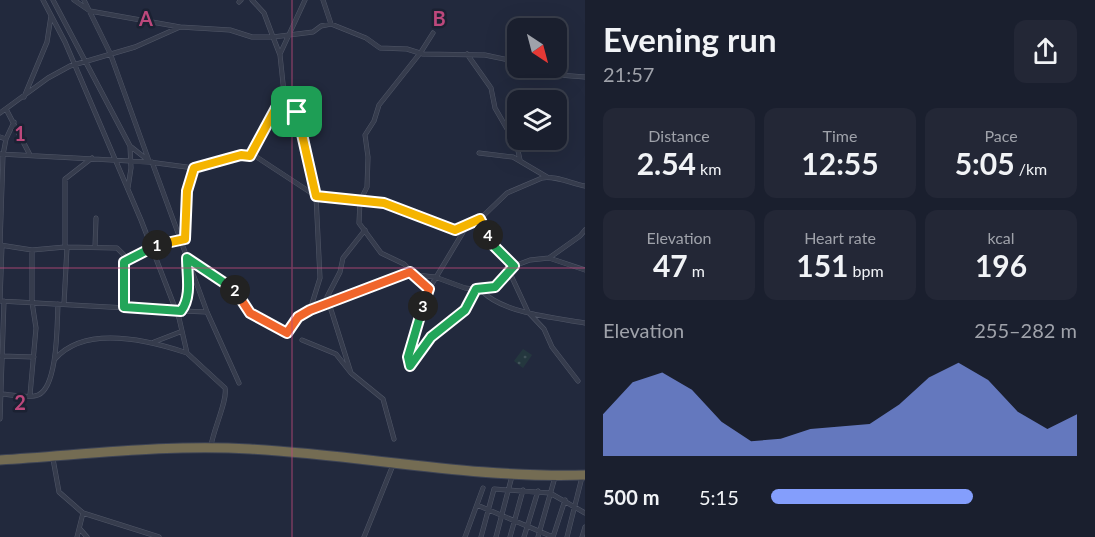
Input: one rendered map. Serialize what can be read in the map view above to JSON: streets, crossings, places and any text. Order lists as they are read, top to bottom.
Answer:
{
  "north": "bottom right",
  "page": {
    "heading": ["Evening run", "21:57"],
    "stats": [
      ["Distance", "2.54 km"],
      ["Time", "12:55"],
      ["Pace", "5:05 /km"],
      ["Elevation", "47 m"],
      ["Heart rate", "151 bpm"],
      ["kcal", "196"]
    ],
    "pins": [
      "4",
      "1",
      "2",
      "3"
    ],
    "chart": ["Elevation", "255–282 m"],
    "list": [
      {
        "name": "500 m",
        "note": "5:15"
      }
    ]
  },
  "grid": {
    "columns": ["A", "B"],
    "rows": ["1", "2"]
  }
}
